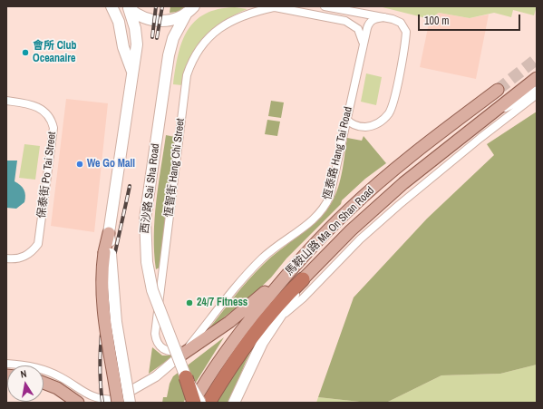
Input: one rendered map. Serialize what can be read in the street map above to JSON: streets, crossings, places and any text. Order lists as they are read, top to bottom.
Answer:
{
  "streets": {
    "highway": ["馬鞍山路 Ma On Shan Road"],
    "main road": ["西沙路 Sai Sha Road"],
    "street": ["恆泰路 Hang Tai Road", "恆智街 Hang Chi Street", "保泰街 Po Tai Street"]
  },
  "crossings": [
    ["恆泰路 Hang Tai Road", "恆智街 Hang Chi Street"]
  ],
  "places": ["會所 Club Oceanaire", "We Go Mall", "24/7 Fitness"],
  "scale_bar": "100 m",
  "north": "top"
}
